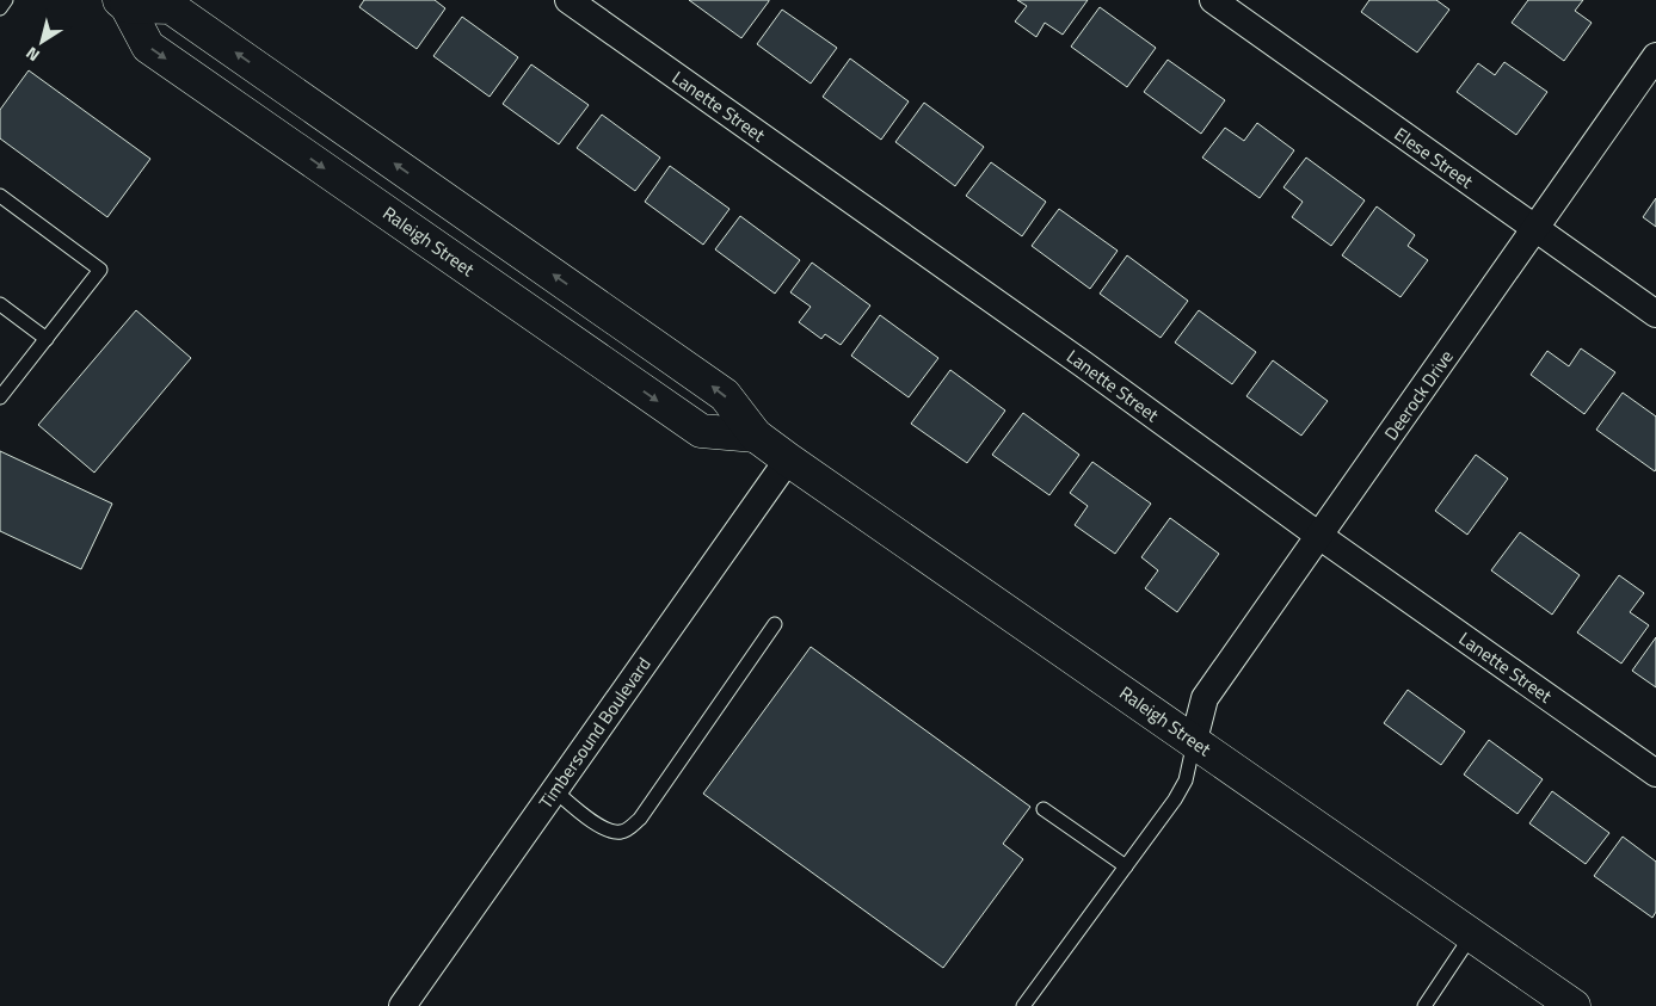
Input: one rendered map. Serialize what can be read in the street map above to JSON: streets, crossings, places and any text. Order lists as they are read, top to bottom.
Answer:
{
  "streets": {
    "street": [
      "Lanette Street",
      "Elese Street",
      "Raleigh Street",
      "Deerock Drive",
      "Timbersound Boulevard"
    ]
  },
  "crossings": [
    ["Lanette Street", "Deerock Drive"],
    ["Elese Street", "Deerock Drive"],
    ["Raleigh Street", "Deerock Drive"],
    ["Raleigh Street", "Timbersound Boulevard"]
  ],
  "north": "bottom left"
}
